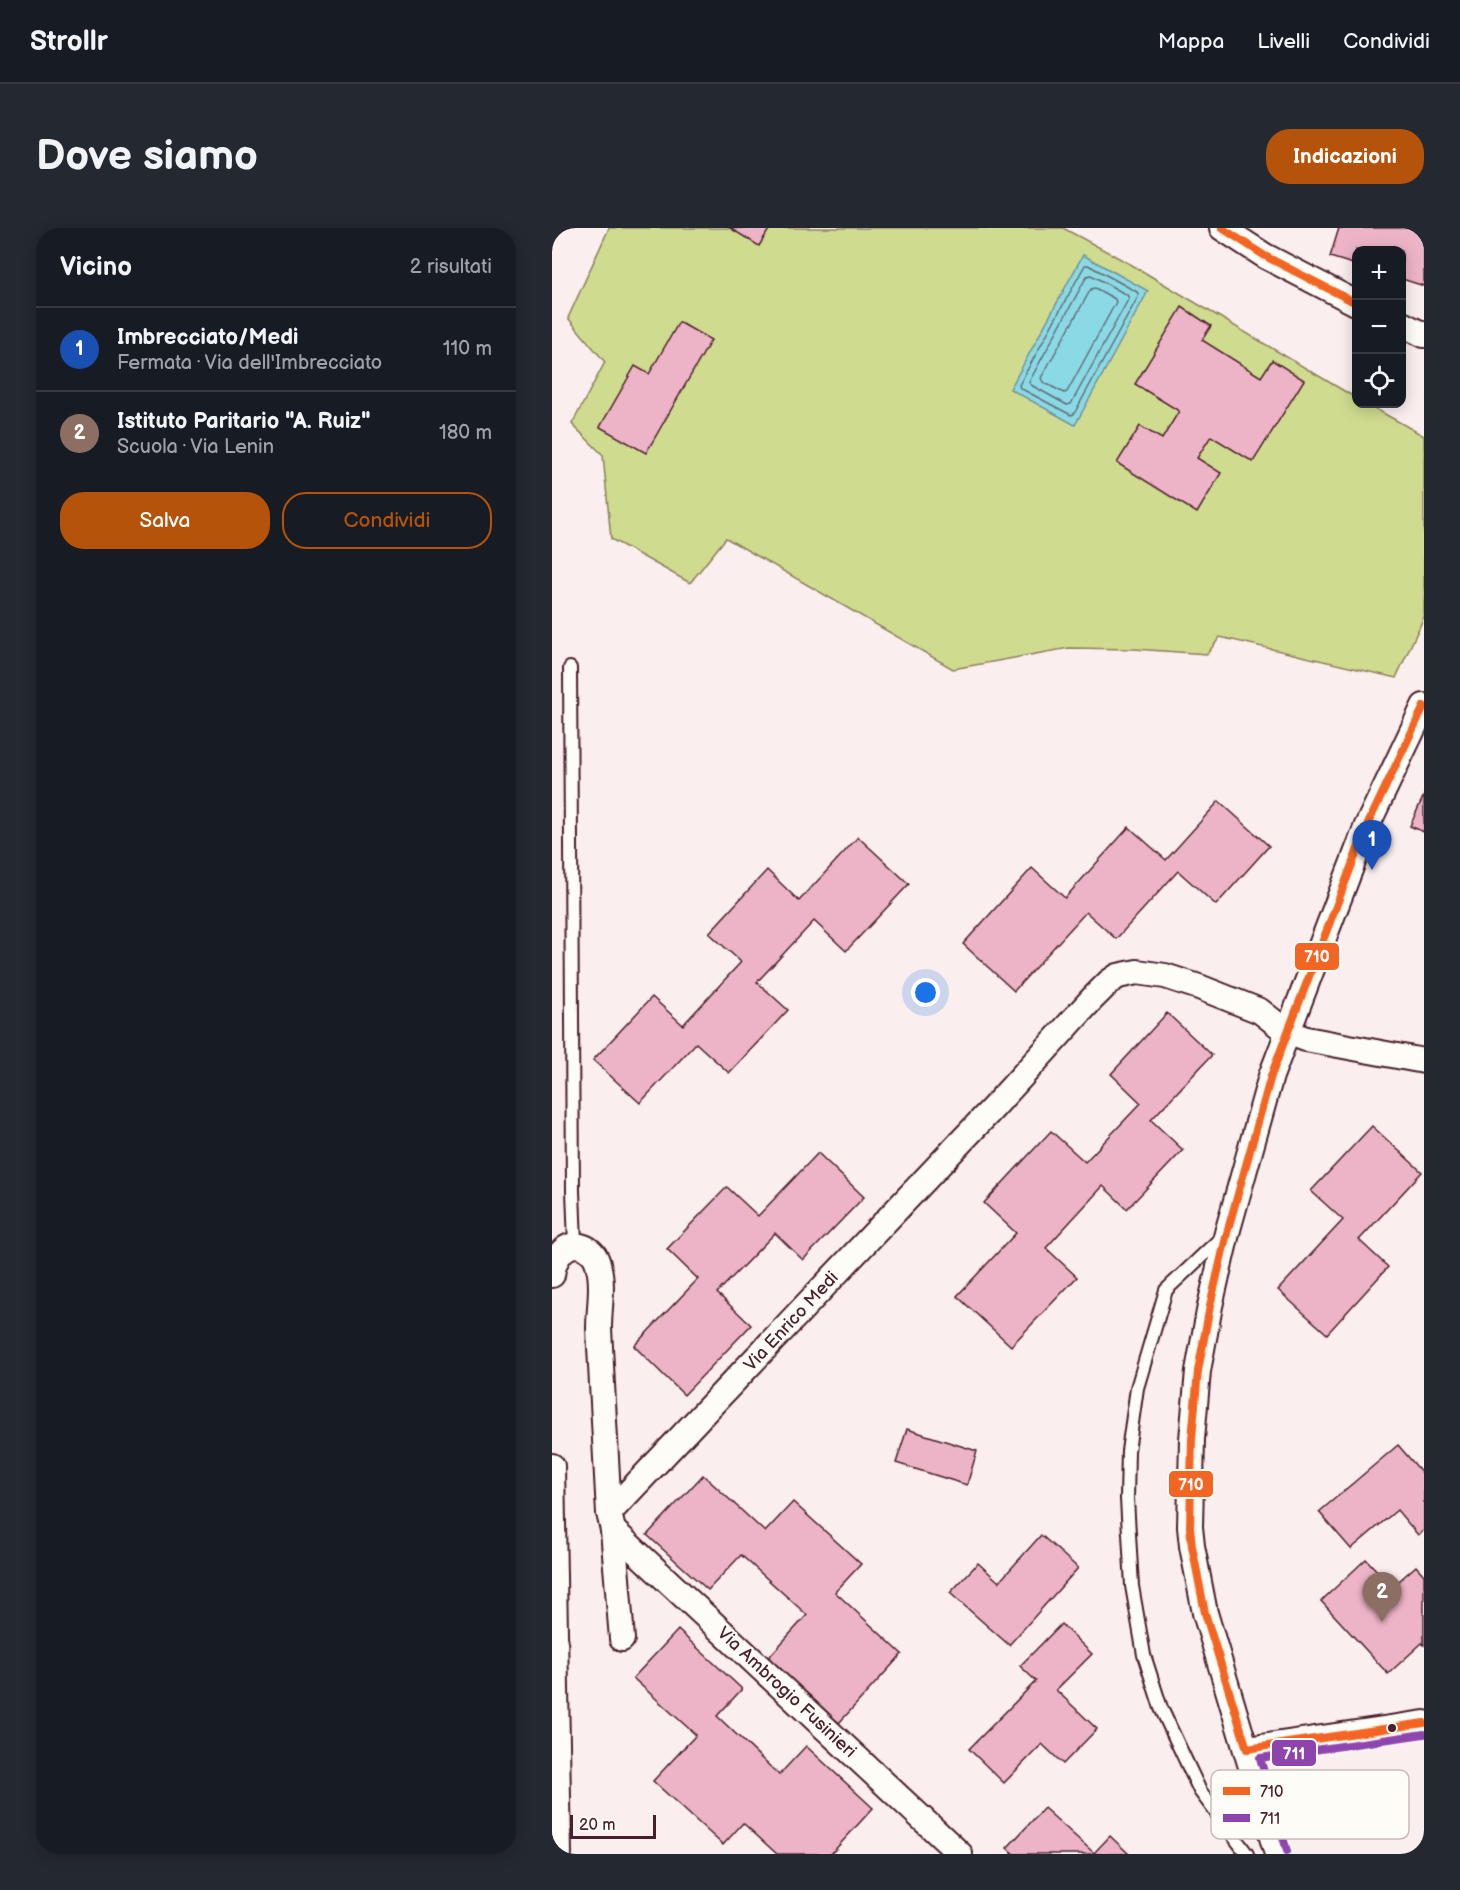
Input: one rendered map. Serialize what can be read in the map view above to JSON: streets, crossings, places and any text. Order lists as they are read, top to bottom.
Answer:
{
  "streets": {
    "street": ["Via Enrico Medi", "Via Ambrogio Fusinieri"]
  },
  "crossings": [
    ["Via Enrico Medi", "Via Ambrogio Fusinieri"]
  ],
  "lines": ["transit line 710", "transit line 711"],
  "legend": ["710", "711"],
  "scale_bar": "20 m",
  "page": {
    "header": "Strollr",
    "nav": ["Mappa", "Livelli", "Condividi"],
    "buttons": [
      "Indicazioni",
      ["Salva", "Condividi"]
    ],
    "title": "Dove siamo",
    "heading": ["Vicino", "2 risultati"],
    "map_buttons": ["+", "−"],
    "list": [
      {
        "mark": "1",
        "name": "Imbrecciato/Medi",
        "note": "Fermata · Via dell'Imbrecciato",
        "value": "110 m"
      },
      {
        "mark": "2",
        "name": "Istituto Paritario \"A. Ruiz\"",
        "note": "Scuola · Via Lenin",
        "value": "180 m"
      }
    ],
    "pins": ["1", "2"],
    "scale": "20 m"
  }
}
